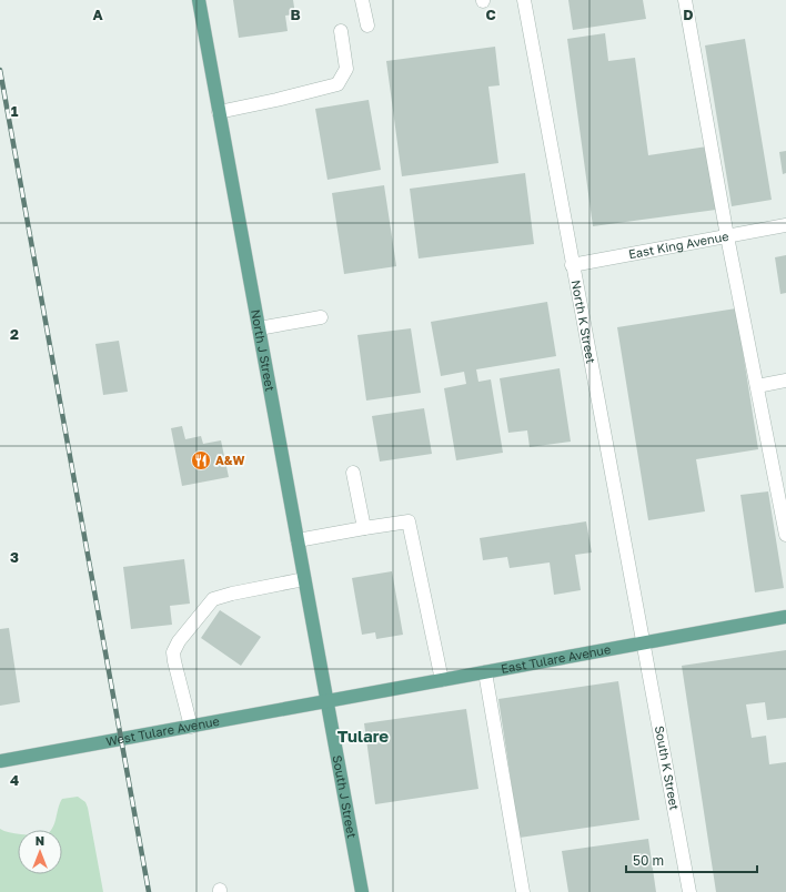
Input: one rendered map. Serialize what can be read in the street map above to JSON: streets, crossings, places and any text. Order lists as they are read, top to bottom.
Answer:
{
  "streets": {
    "main road": [
      "North J Street",
      "East Tulare Avenue",
      "West Tulare Avenue",
      "South J Street"
    ],
    "street": ["East King Avenue", "North K Street", "South K Street"]
  },
  "crossings": [
    ["East King Avenue", "North K Street"],
    ["North K Street", "East Tulare Avenue"],
    ["North K Street", "South K Street"],
    ["North J Street", "East Tulare Avenue"],
    ["North J Street", "West Tulare Avenue"],
    ["North J Street", "South J Street"],
    ["East Tulare Avenue", "West Tulare Avenue"],
    ["East Tulare Avenue", "South K Street"],
    ["East Tulare Avenue", "South J Street"],
    ["West Tulare Avenue", "South J Street"]
  ],
  "districts": ["Tulare"],
  "places": {
    "restaurant": ["A&W"]
  },
  "scale_bar": "50 m",
  "north": "top",
  "grid": {
    "columns": [
      "A",
      "B",
      "C",
      "D"
    ],
    "rows": [
      "1",
      "2",
      "3",
      "4"
    ]
  }
}
